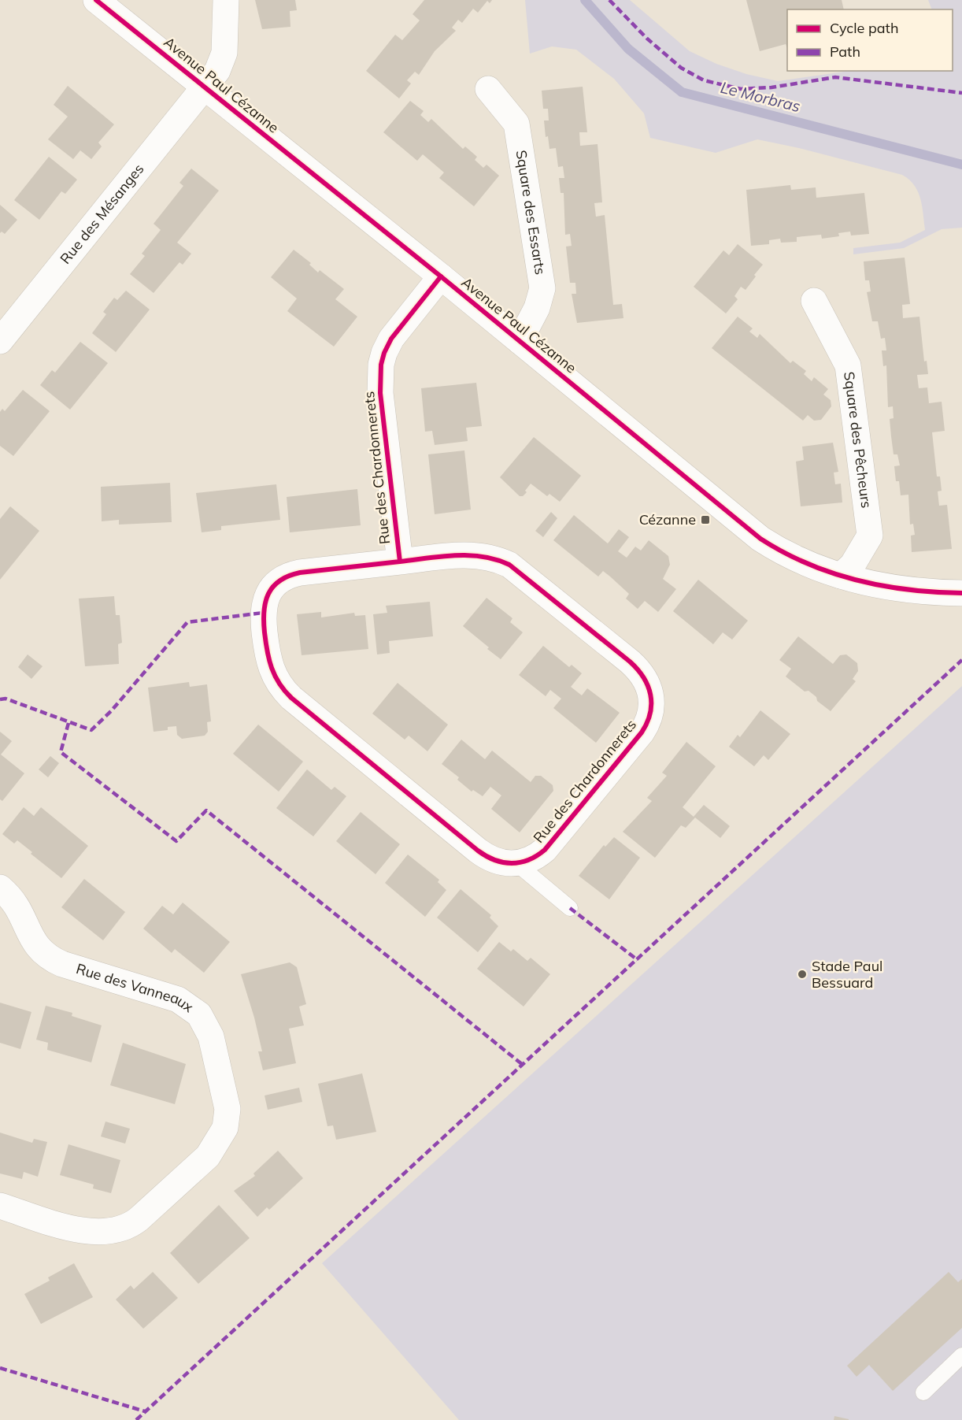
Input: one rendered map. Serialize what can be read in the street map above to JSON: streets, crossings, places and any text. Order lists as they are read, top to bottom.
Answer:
{
  "streets": {
    "street": [
      "Avenue Paul Cézanne",
      "Square des Essarts",
      "Rue des Mésanges",
      "Square des Pêcheurs",
      "Rue des Chardonnerets",
      "Rue des Vanneaux"
    ]
  },
  "crossings": [
    ["Avenue Paul Cézanne", "Square des Essarts"],
    ["Avenue Paul Cézanne", "Rue des Mésanges"],
    ["Avenue Paul Cézanne", "Square des Pêcheurs"],
    ["Avenue Paul Cézanne", "Rue des Chardonnerets"]
  ],
  "water": ["Le Morbras"],
  "places": {
    "transit": ["Cézanne"],
    "other": ["Stade Paul Bessuard"]
  },
  "legend": ["Cycle path", "Path"]
}
